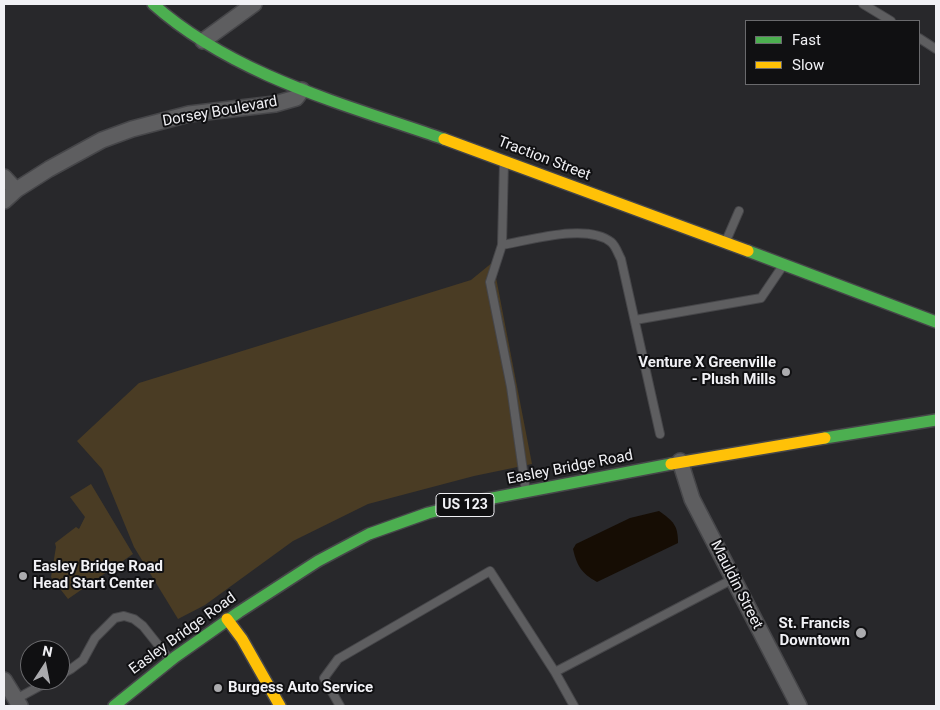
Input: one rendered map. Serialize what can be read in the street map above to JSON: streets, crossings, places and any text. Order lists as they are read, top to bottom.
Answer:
{
  "streets": {
    "main road": ["Traction Street", "Easley Bridge Road", "US 123"],
    "street": ["Dorsey Boulevard", "Mauldin Street"]
  },
  "crossings": [
    ["Dorsey Boulevard", "Traction Street"],
    ["Easley Bridge Road", "Mauldin Street"]
  ],
  "places": [
    "Venture X Greenville - Plush Mills",
    "Easley Bridge Road Head Start Center",
    "St. Francis Downtown",
    "Burgess Auto Service"
  ],
  "legend": ["Fast", "Slow"],
  "north": "top"
}
